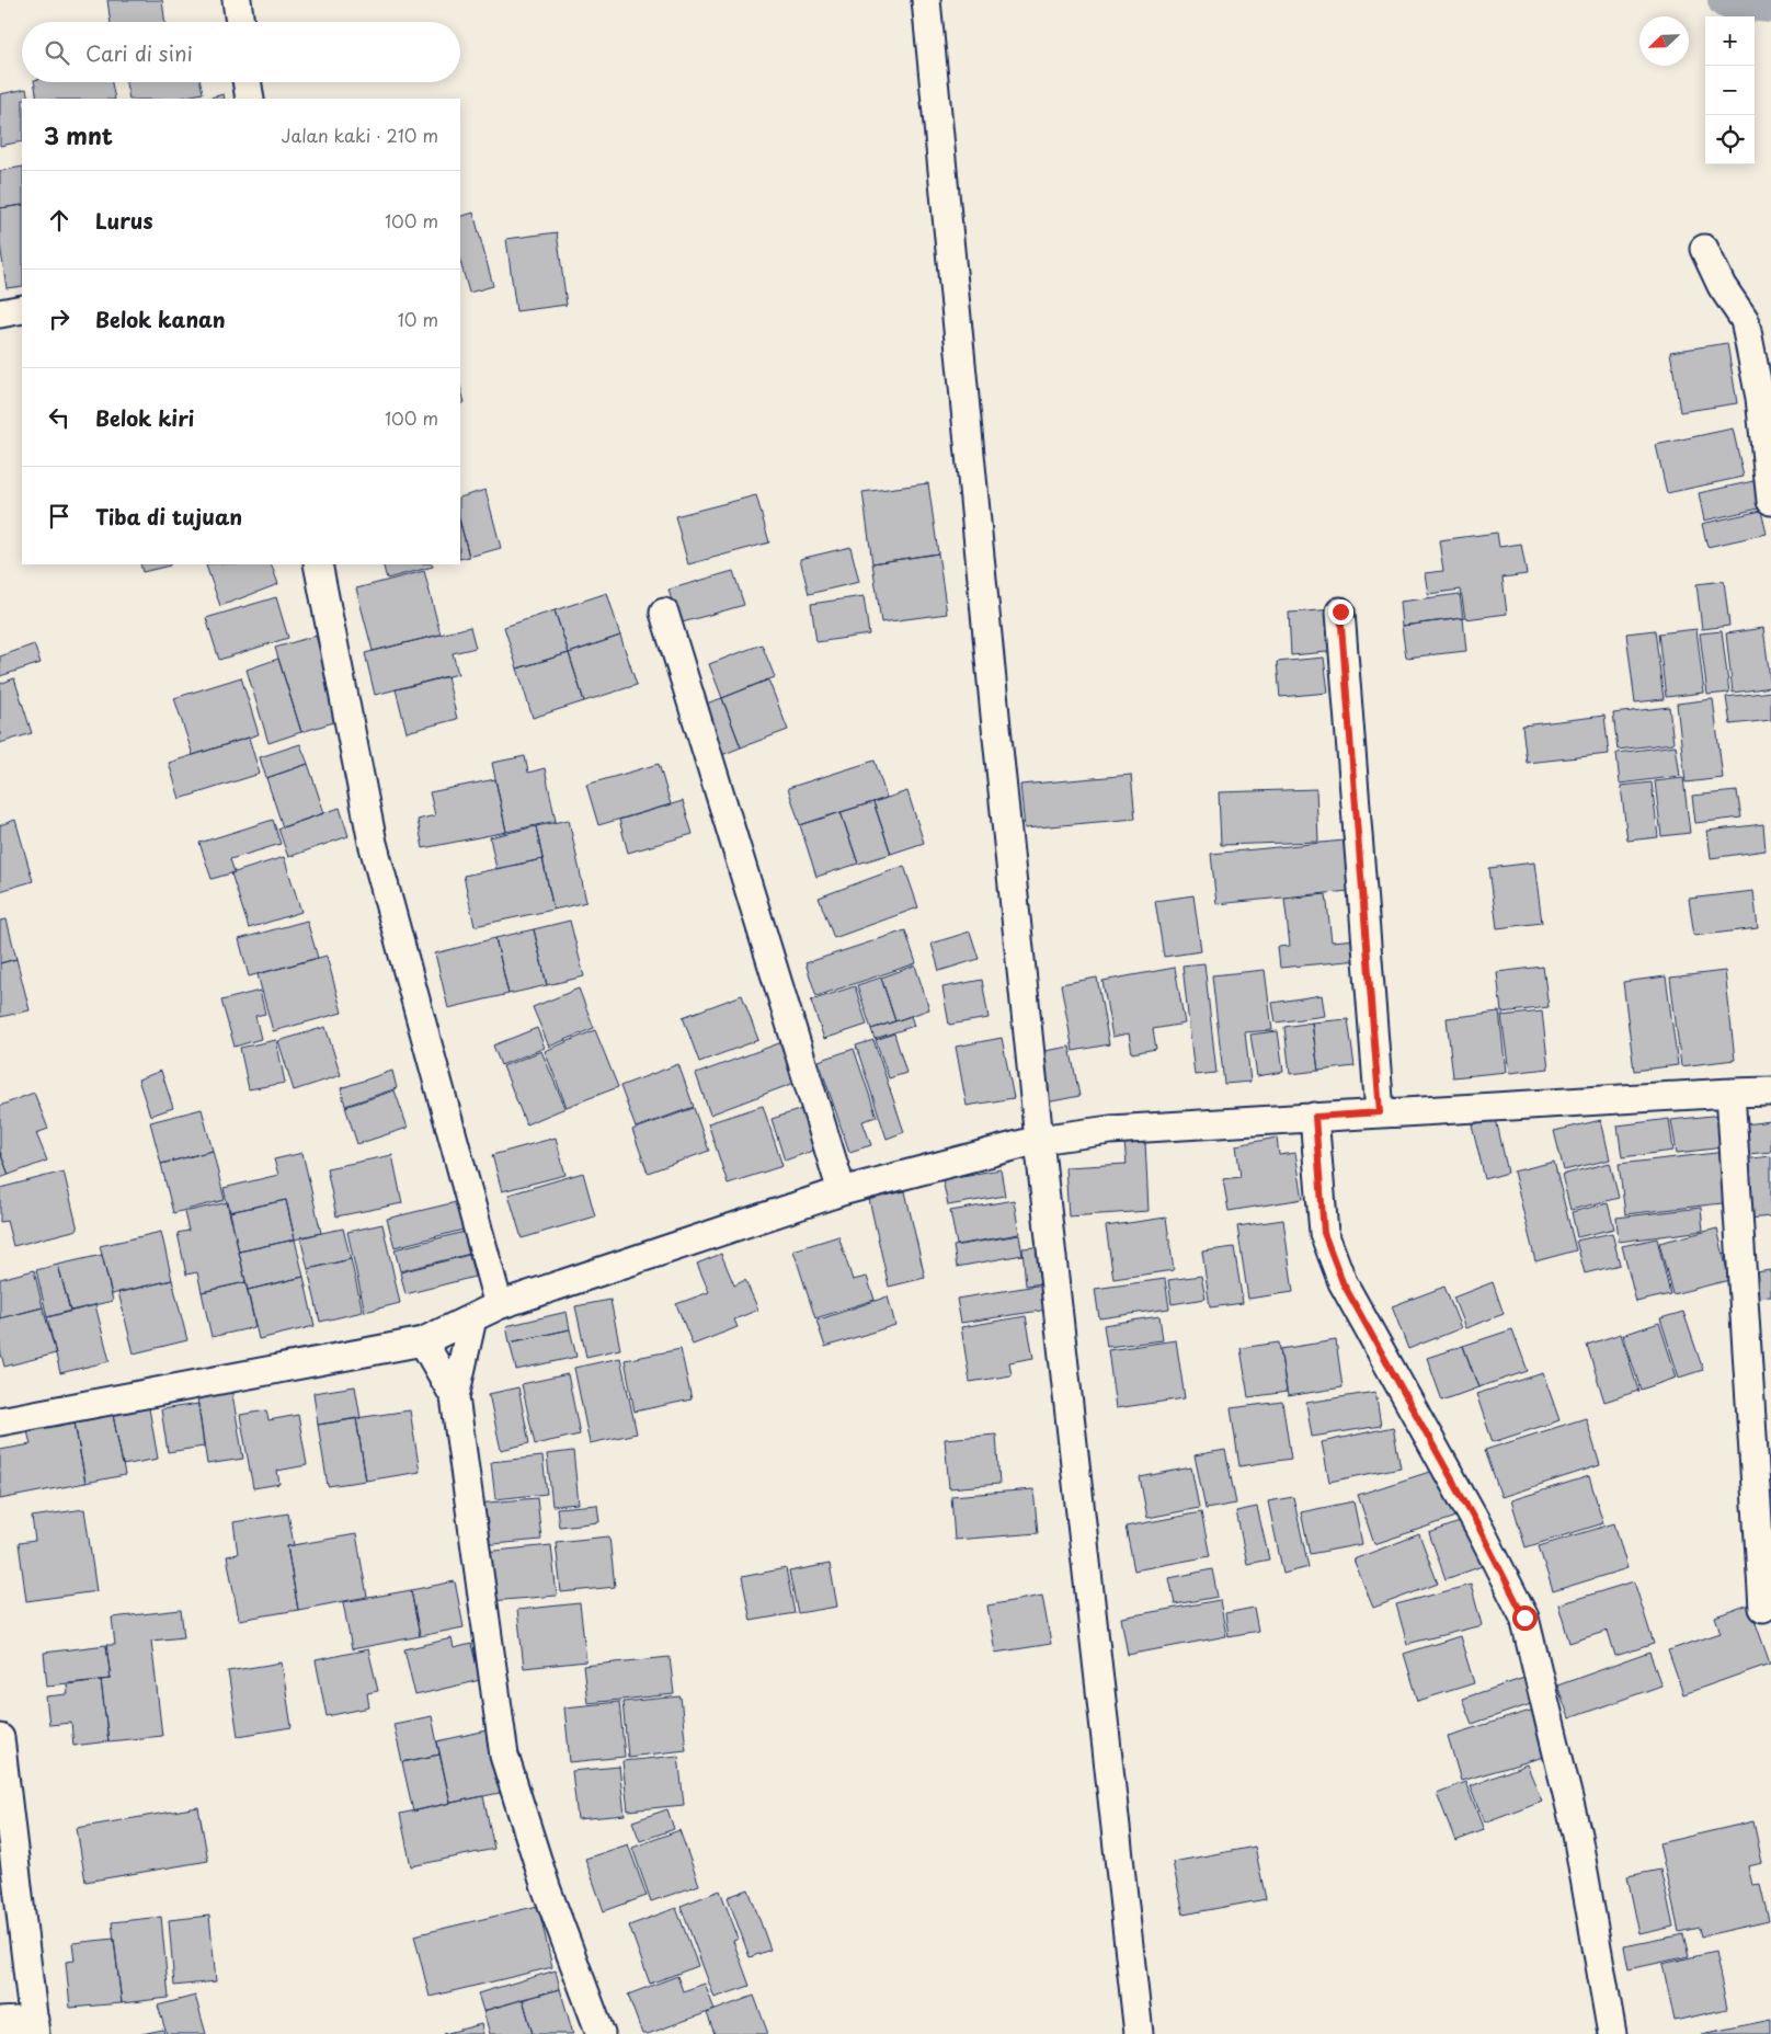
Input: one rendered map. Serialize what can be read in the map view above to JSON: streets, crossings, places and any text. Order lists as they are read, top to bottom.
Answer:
{
  "north": "bottom left",
  "page": {
    "map_buttons": ["+", "−"],
    "search": "Cari di sini",
    "heading": ["3 mnt", "Jalan kaki · 210 m"],
    "list": [
      ["Lurus", "100 m"],
      ["Belok kanan", "10 m"],
      ["Belok kiri", "100 m"],
      "Tiba di tujuan"
    ]
  }
}
